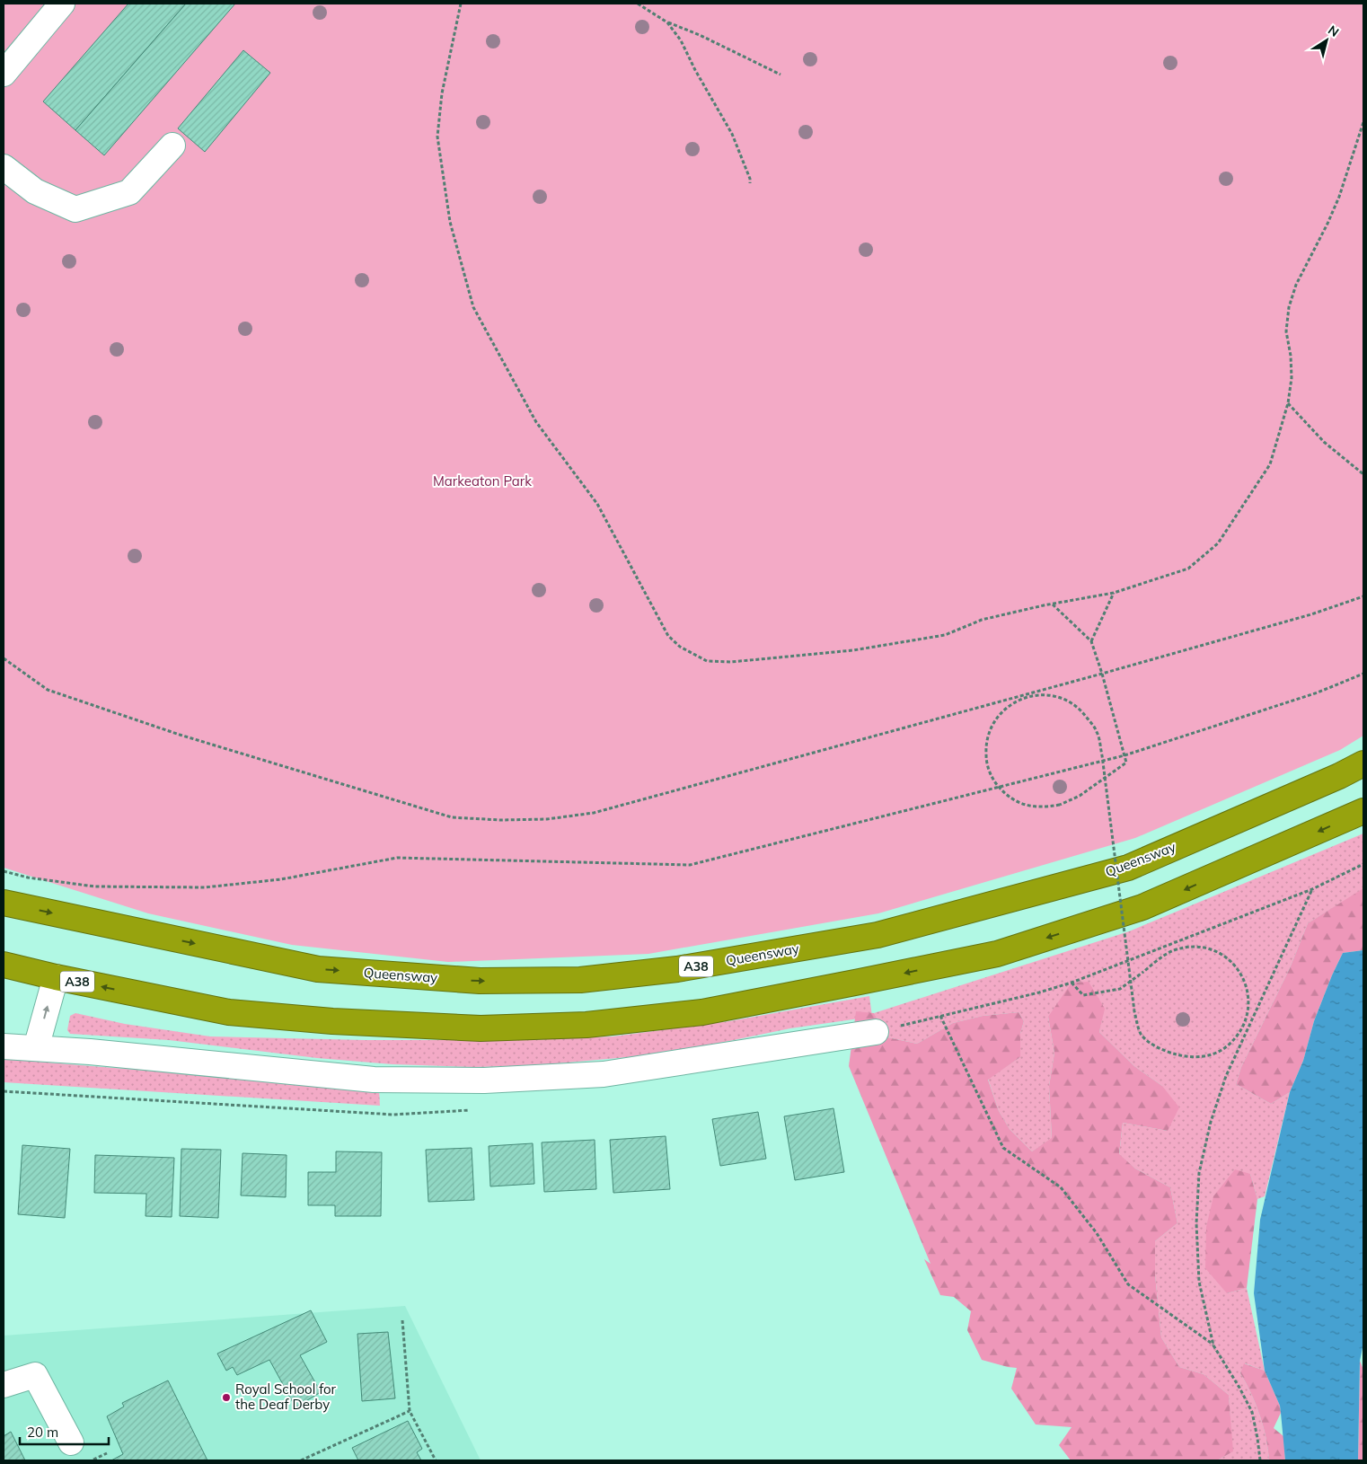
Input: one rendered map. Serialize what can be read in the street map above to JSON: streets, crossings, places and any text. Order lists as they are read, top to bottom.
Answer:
{
  "streets": {
    "highway": ["Queensway", "A38"]
  },
  "parks": ["Markeaton Park"],
  "places": ["Royal School for the Deaf Derby"],
  "scale_bar": "20 m",
  "north": "top right"
}
